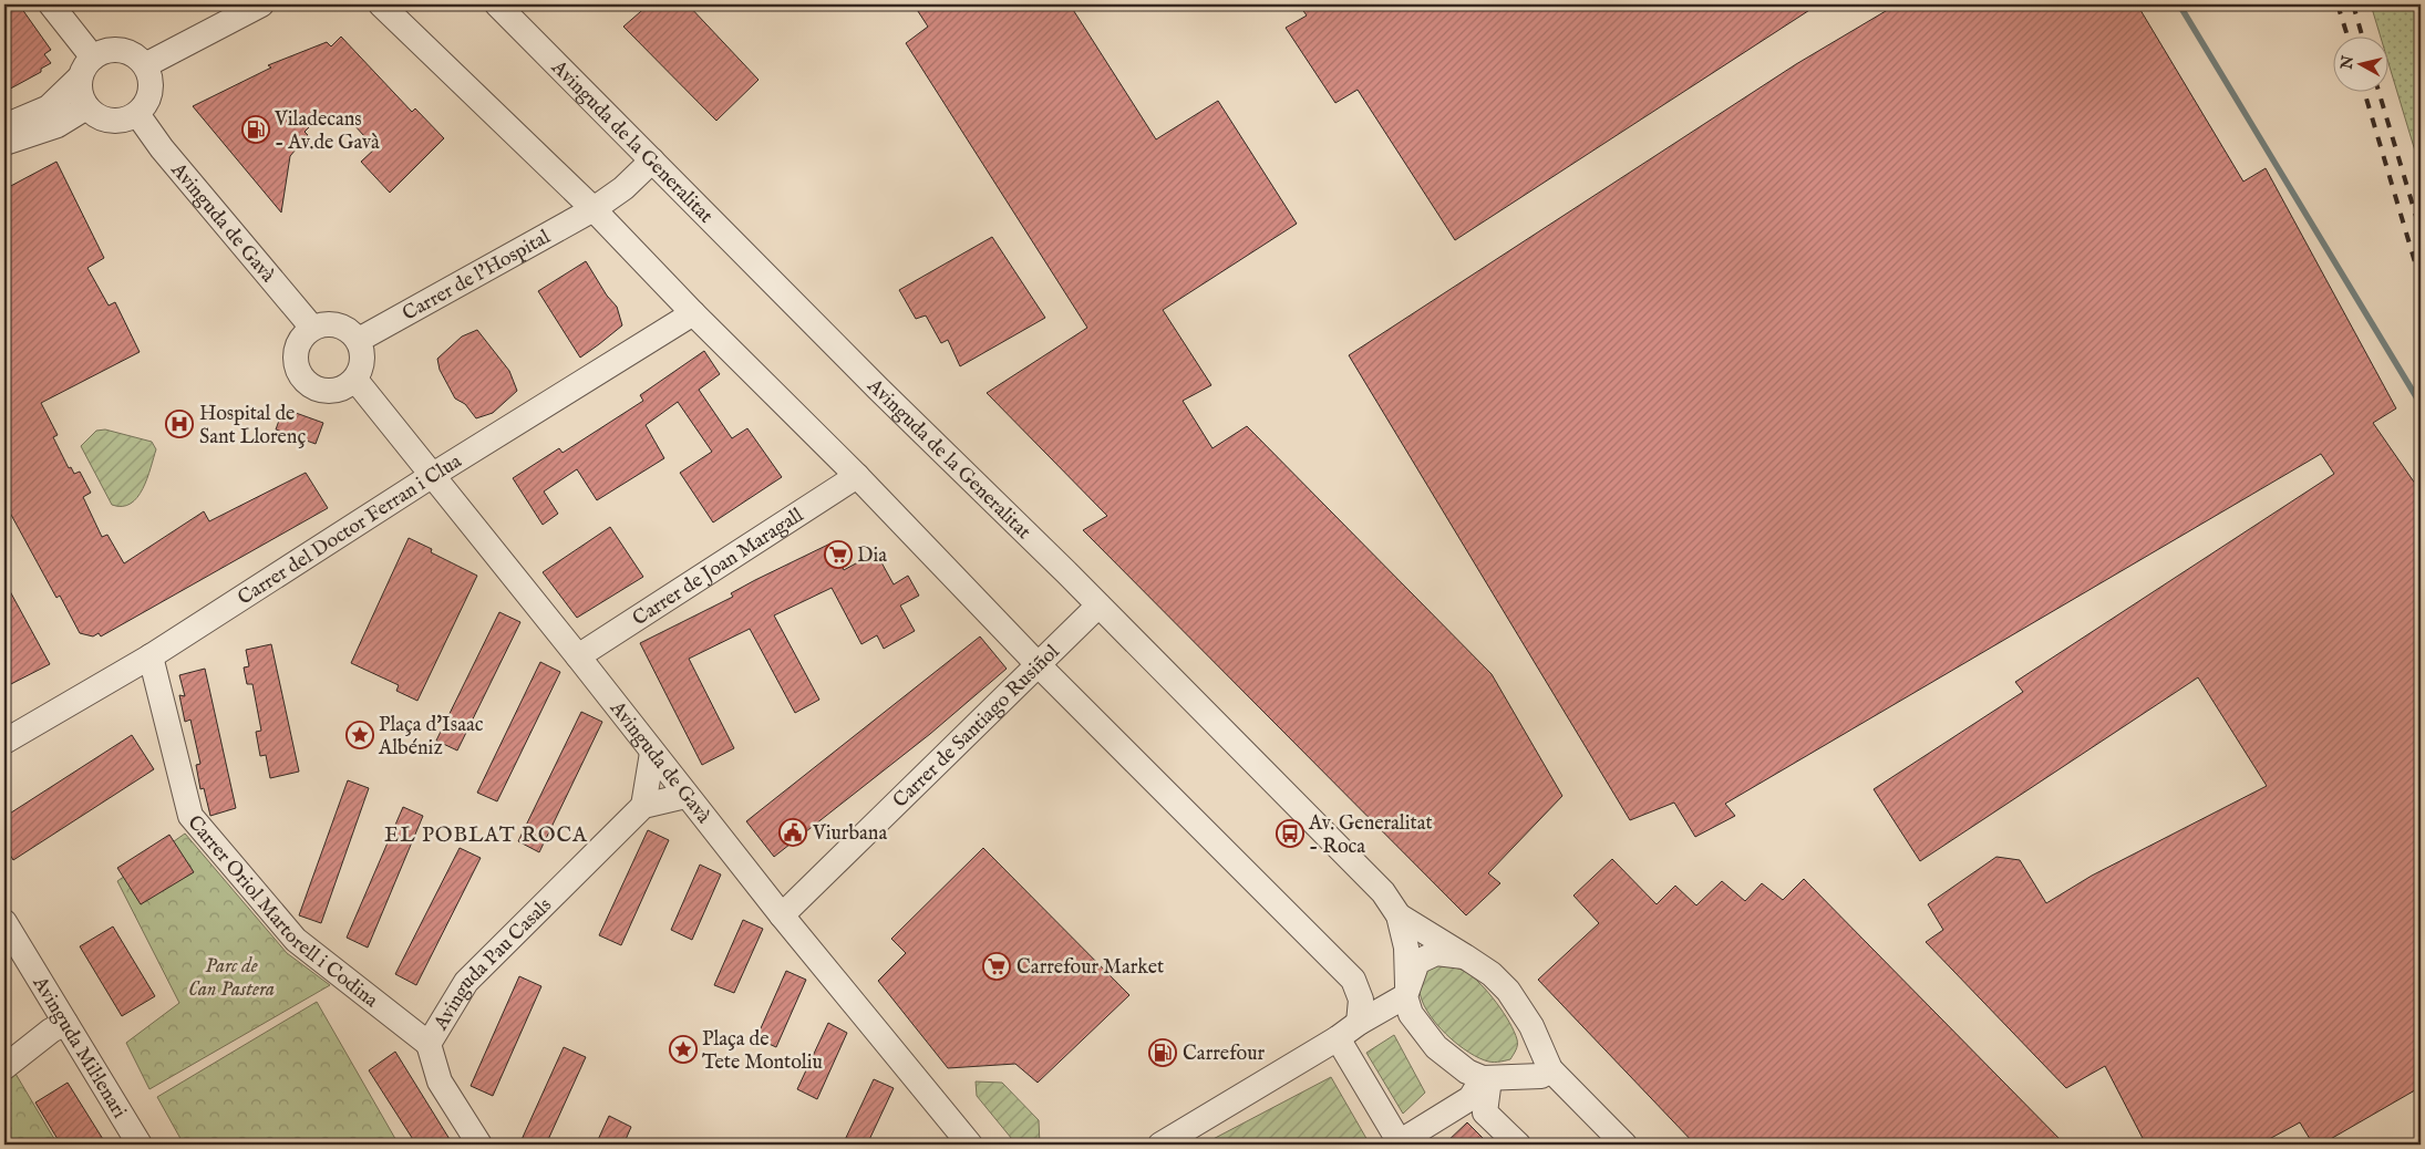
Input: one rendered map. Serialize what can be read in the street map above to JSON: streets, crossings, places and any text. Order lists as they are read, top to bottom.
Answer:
{
  "streets": {
    "street": [
      "Avinguda de la Generalitat",
      "Avinguda de Gavà",
      "Carrer de l'Hospital",
      "Carrer del Doctor Ferran i Clua",
      "Carrer de Joan Maragall",
      "Carrer de Santiago Rusiñol",
      "Carrer Oriol Martorell i Codina",
      "Avinguda Pau Casals",
      "Avinguda Mil·lenari"
    ]
  },
  "crossings": [
    ["Avinguda de la Generalitat", "Carrer de l'Hospital"],
    ["Avinguda de la Generalitat", "Carrer de Santiago Rusiñol"],
    ["Avinguda de Gavà", "Carrer de l'Hospital"],
    ["Avinguda de Gavà", "Carrer del Doctor Ferran i Clua"],
    ["Avinguda de Gavà", "Carrer de Joan Maragall"],
    ["Avinguda de Gavà", "Carrer de Santiago Rusiñol"],
    ["Carrer del Doctor Ferran i Clua", "Carrer Oriol Martorell i Codina"],
    ["Carrer Oriol Martorell i Codina", "Avinguda Pau Casals"]
  ],
  "districts": ["EL POBLAT ROCA"],
  "parks": ["Parc de Can Pastera"],
  "places": {
    "fuel station": ["Viladecans - Av.de Gavà", "Carrefour"],
    "hospital": ["Hospital de Sant Llorenç"],
    "supermarket": ["Dia", "Carrefour Market"],
    "place": ["Plaça d'Isaac Albéniz", "Plaça de Tete Montoliu"],
    "public building": ["Viurbana"],
    "bus stop": ["Av. Generalitat - Roca"]
  },
  "north": "left"
}
